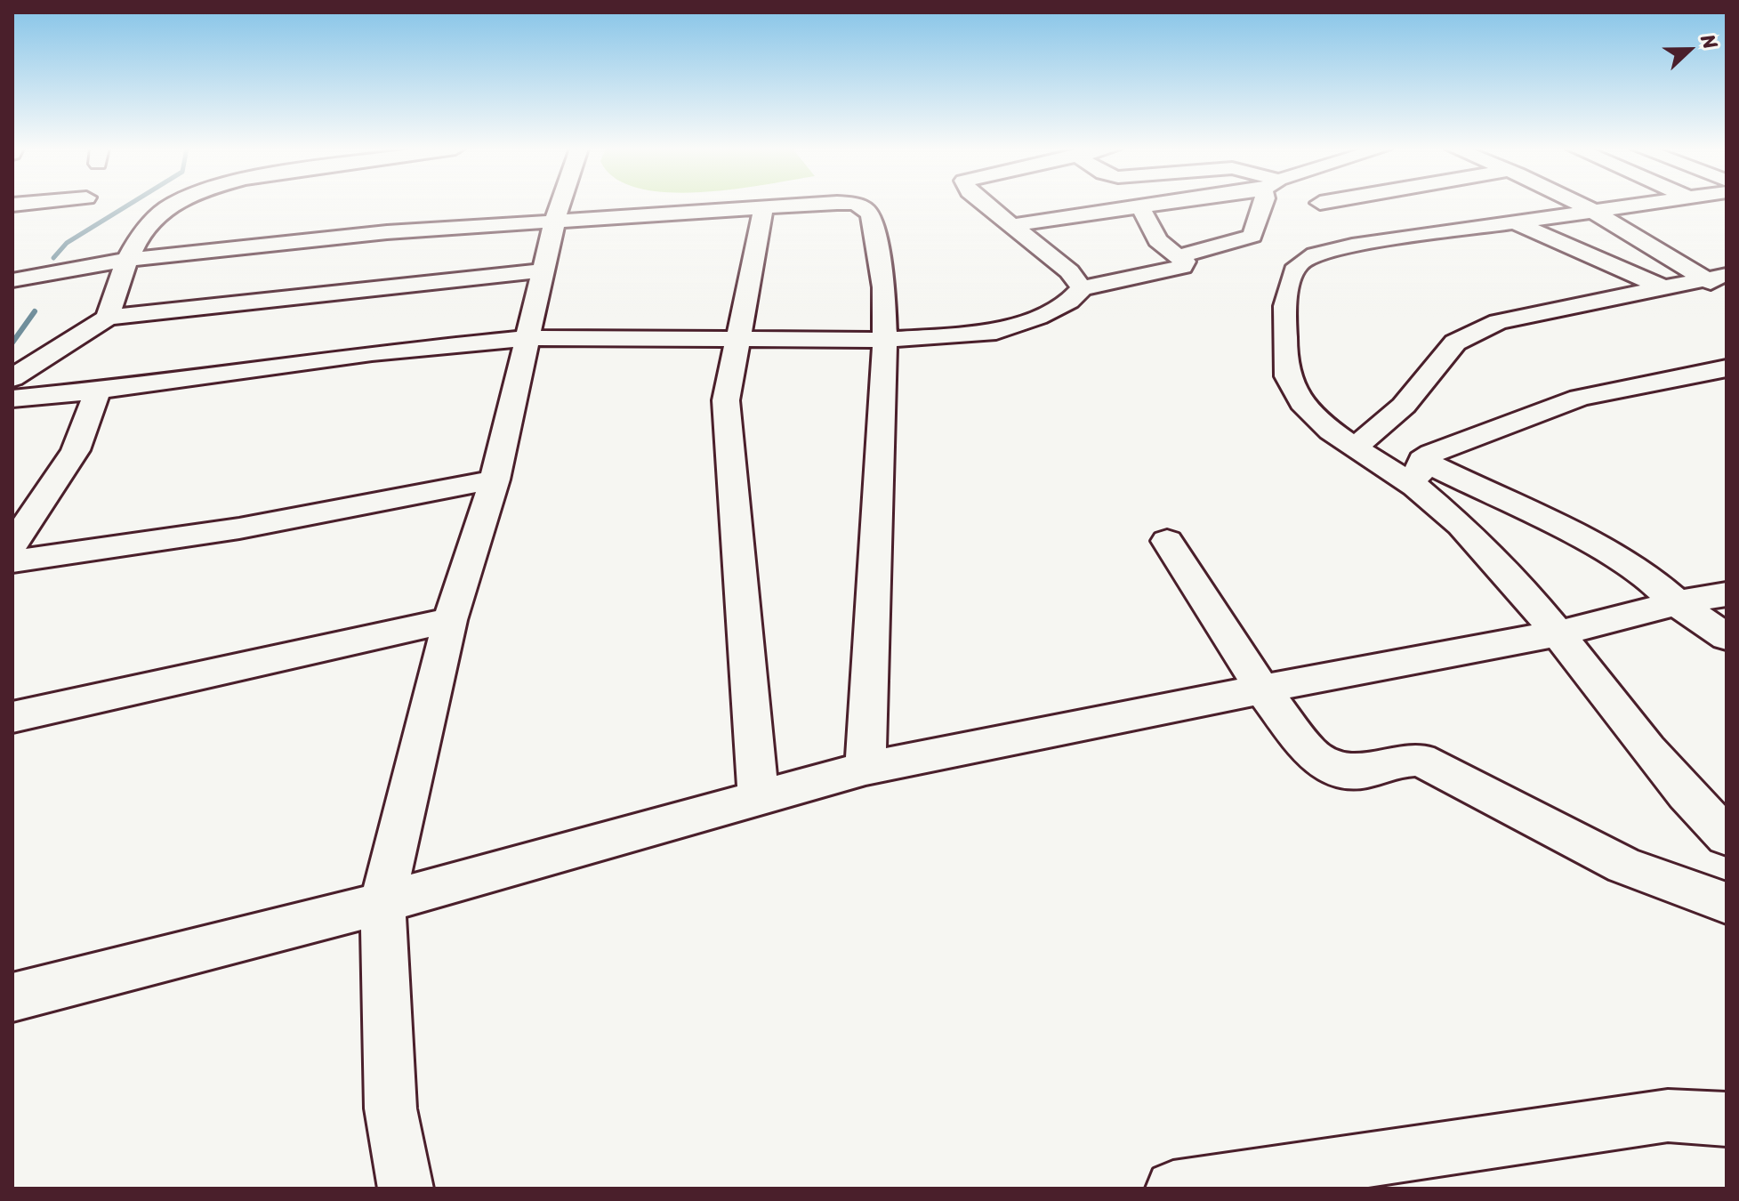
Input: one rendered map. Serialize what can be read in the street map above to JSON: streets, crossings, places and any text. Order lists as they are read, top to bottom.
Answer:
{
  "north": "right"
}
